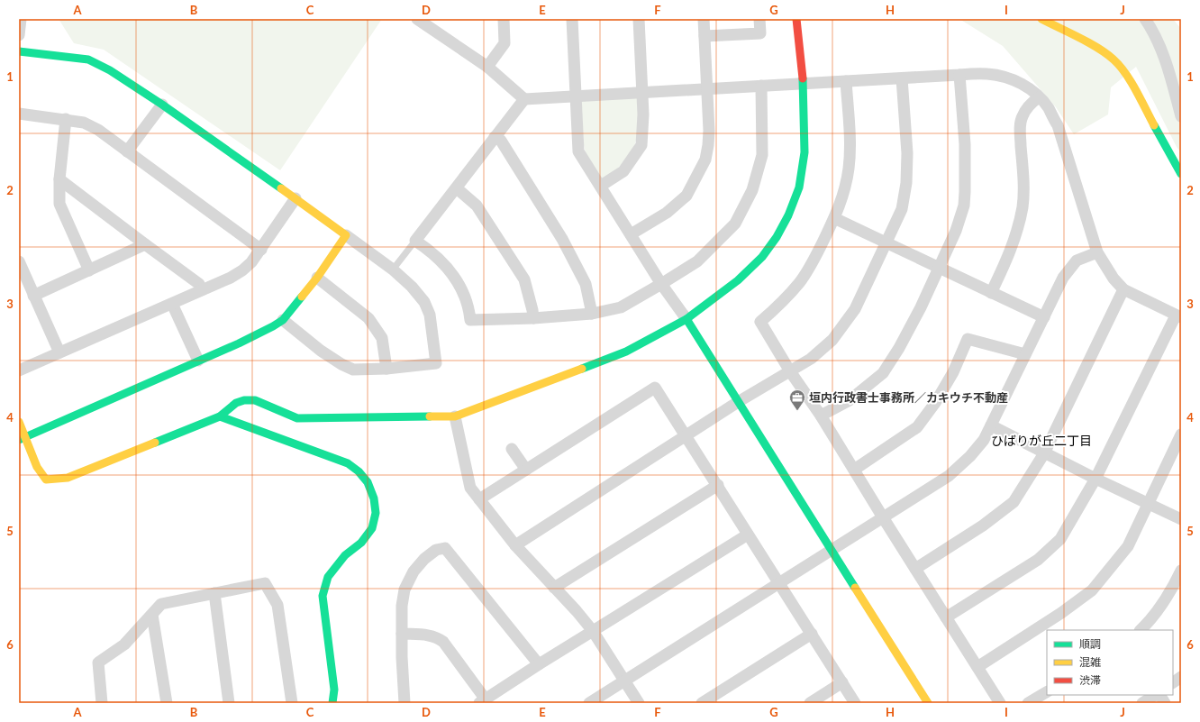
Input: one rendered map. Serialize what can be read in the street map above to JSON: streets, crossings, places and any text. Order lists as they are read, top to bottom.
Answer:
{
  "districts": ["ひばりが丘二丁目"],
  "places": {
    "office": ["垣内行政書士事務所／カキウチ不動産"]
  },
  "legend": ["順調", "混雑", "渋滞"],
  "grid": {
    "columns": [
      "A",
      "B",
      "C",
      "D",
      "E",
      "F",
      "G",
      "H",
      "I",
      "J"
    ],
    "rows": [
      "1",
      "2",
      "3",
      "4",
      "5",
      "6"
    ]
  }
}
